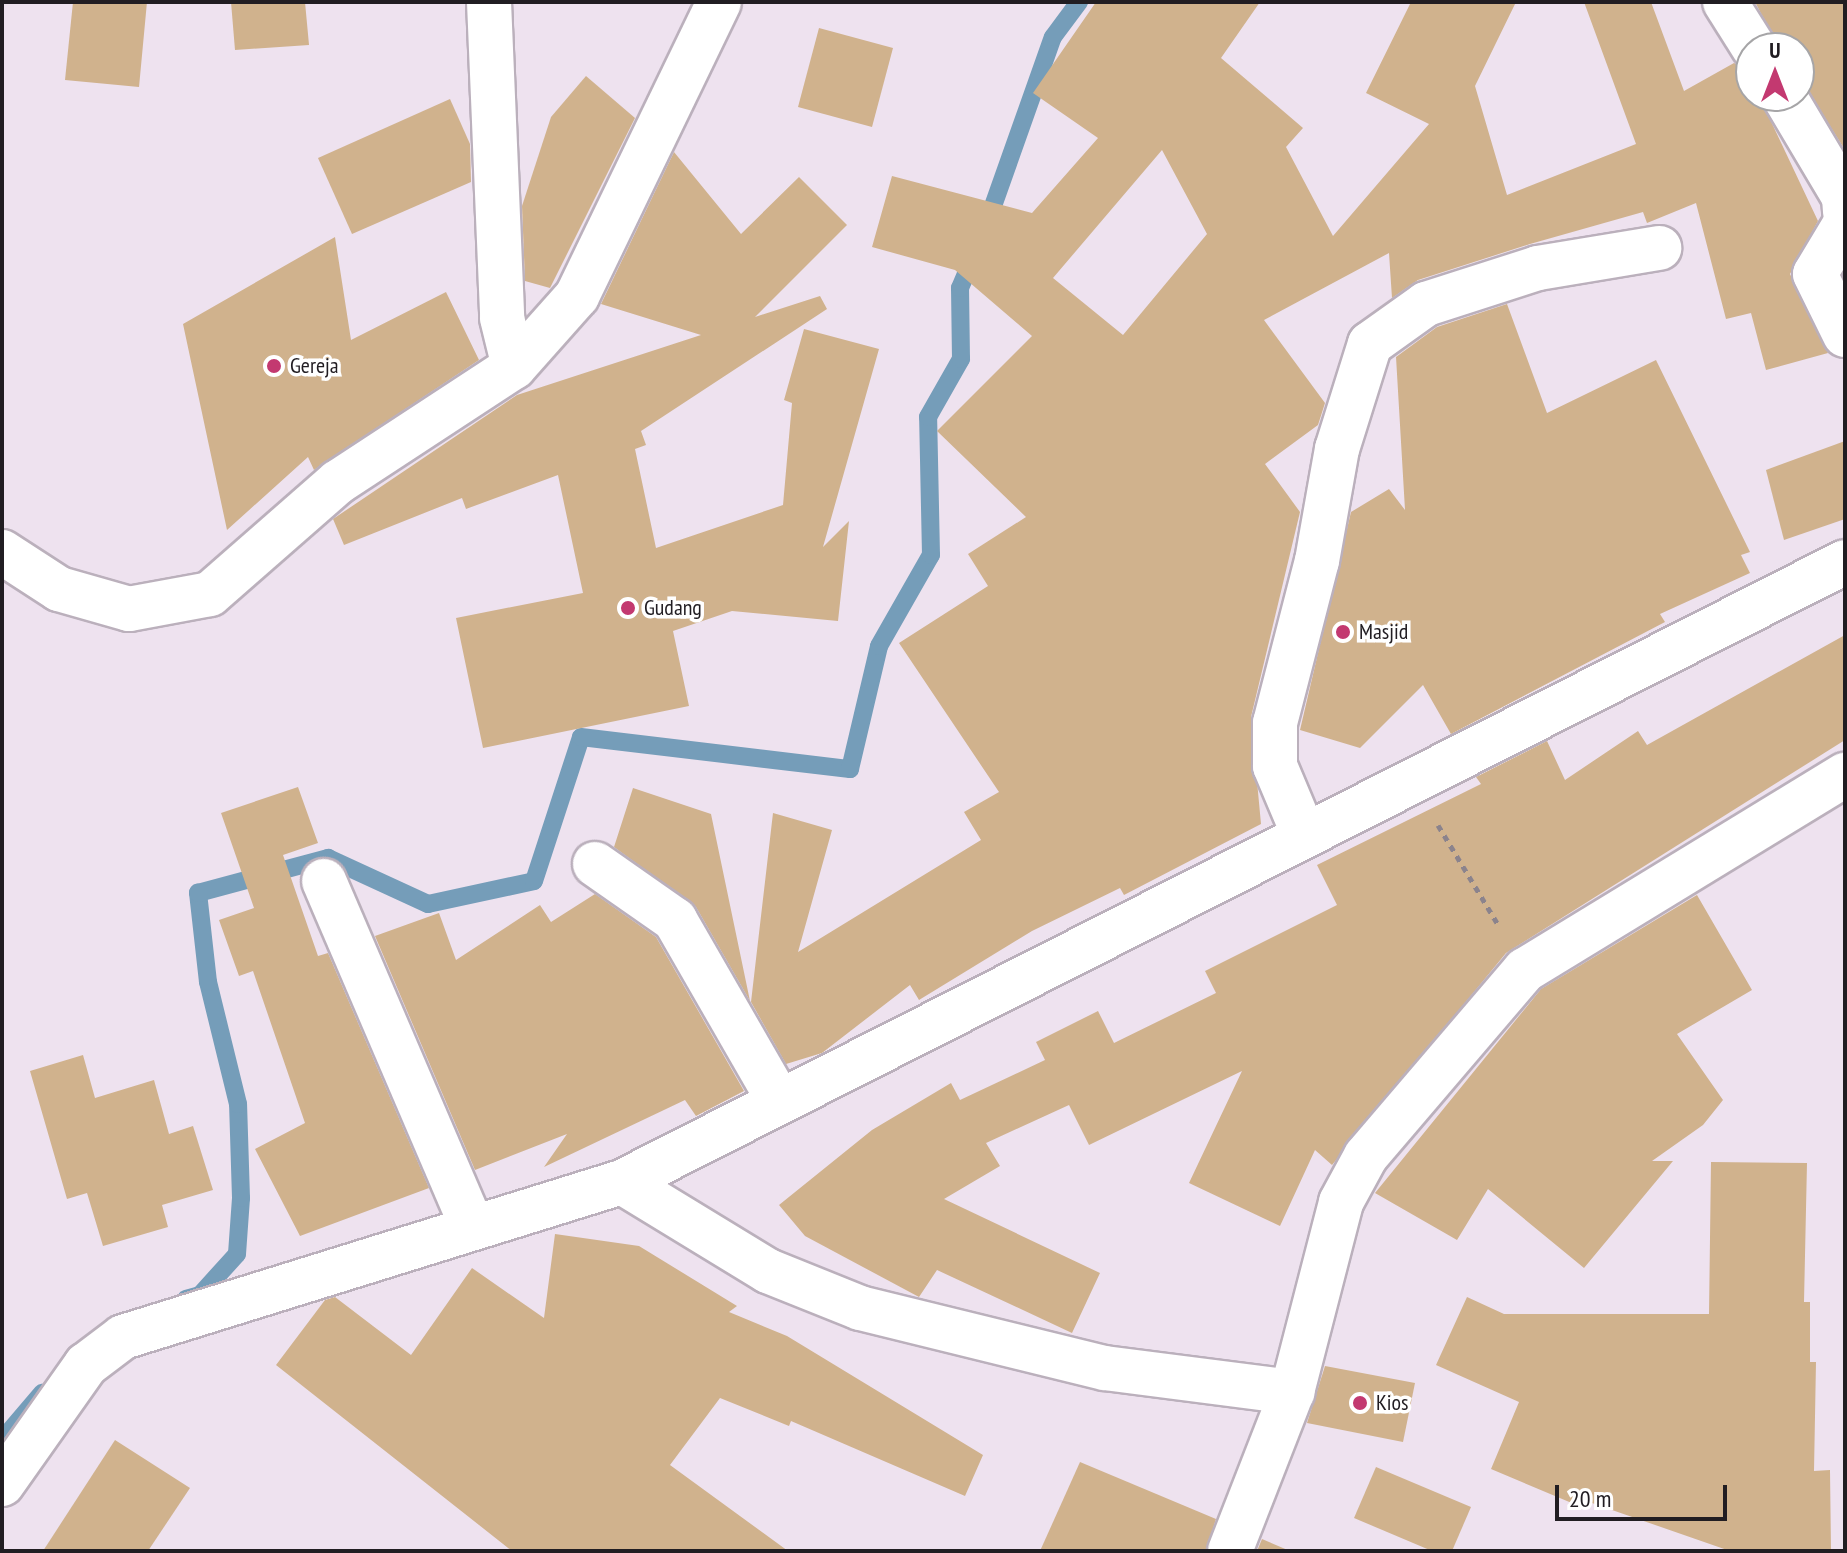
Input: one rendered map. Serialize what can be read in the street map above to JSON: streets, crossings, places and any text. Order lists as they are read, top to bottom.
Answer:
{
  "places": [
    "Gereja",
    "Gudang",
    "Masjid",
    "Kios"
  ],
  "scale_bar": "20 m",
  "north": "top"
}
